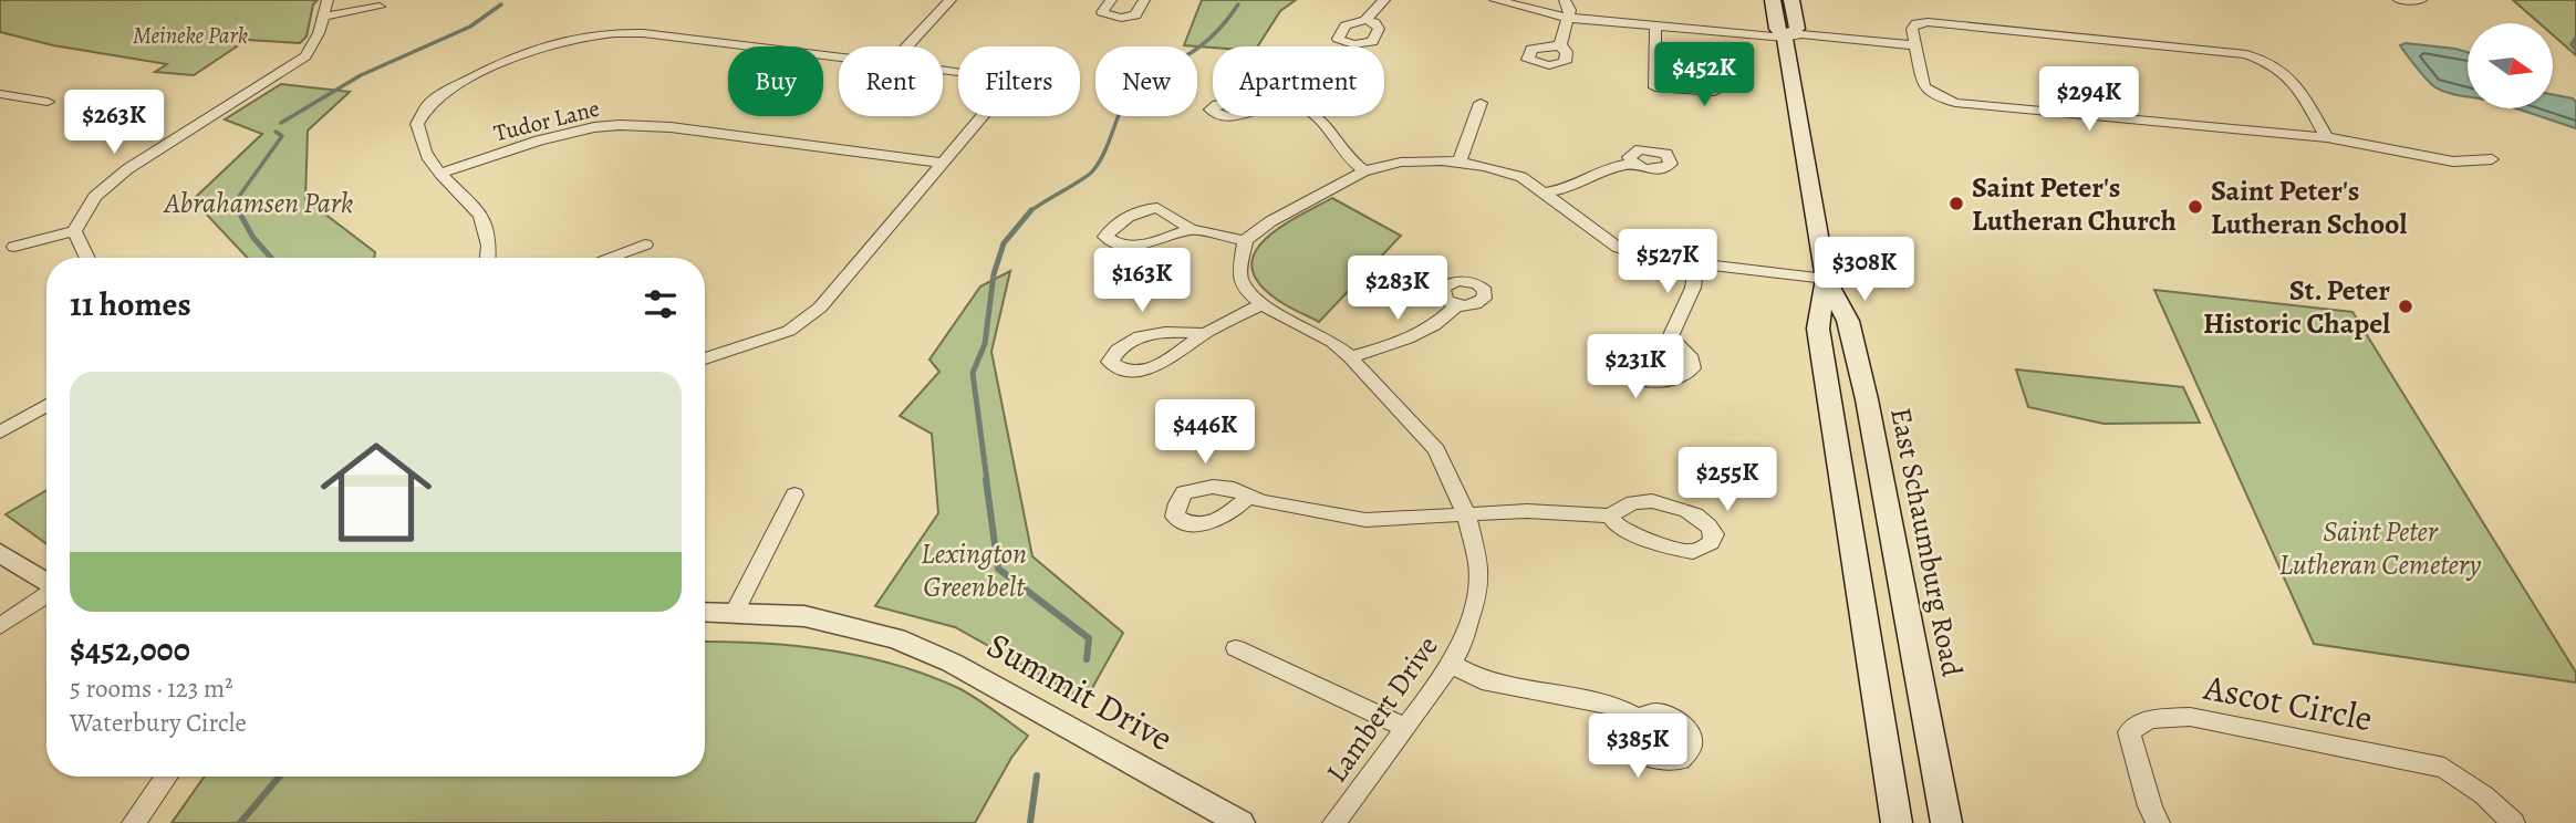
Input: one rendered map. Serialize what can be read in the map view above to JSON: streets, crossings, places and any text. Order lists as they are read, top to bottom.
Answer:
{
  "streets": {
    "main road": ["East Schaumburg Road"],
    "street": [
      "Tudor Lane",
      "Summit Drive",
      "Ascot Circle",
      "Lambert Drive"
    ]
  },
  "parks": [
    "Meineke Park",
    "Abrahamsen Park",
    "Saint Peter Lutheran Cemetery",
    "Lexington Greenbelt"
  ],
  "places": ["Saint Peter's Lutheran Church", "Saint Peter's Lutheran School", "St. Peter Historic Chapel"],
  "north": "right",
  "page": {
    "price": [
      "$452K",
      "$294K",
      "$263K",
      "$527K",
      "$308K",
      "$163K",
      "$283K",
      "$231K",
      "$446K",
      "$255K",
      "$385K"
    ],
    "chip": [
      "Buy",
      "Rent",
      "Filters",
      "New",
      "Apartment"
    ],
    "heading": "11 homes",
    "list": [
      {
        "name": "$452,000",
        "note": "5 rooms · 123 m² · Waterbury Circle"
      }
    ]
  }
}
